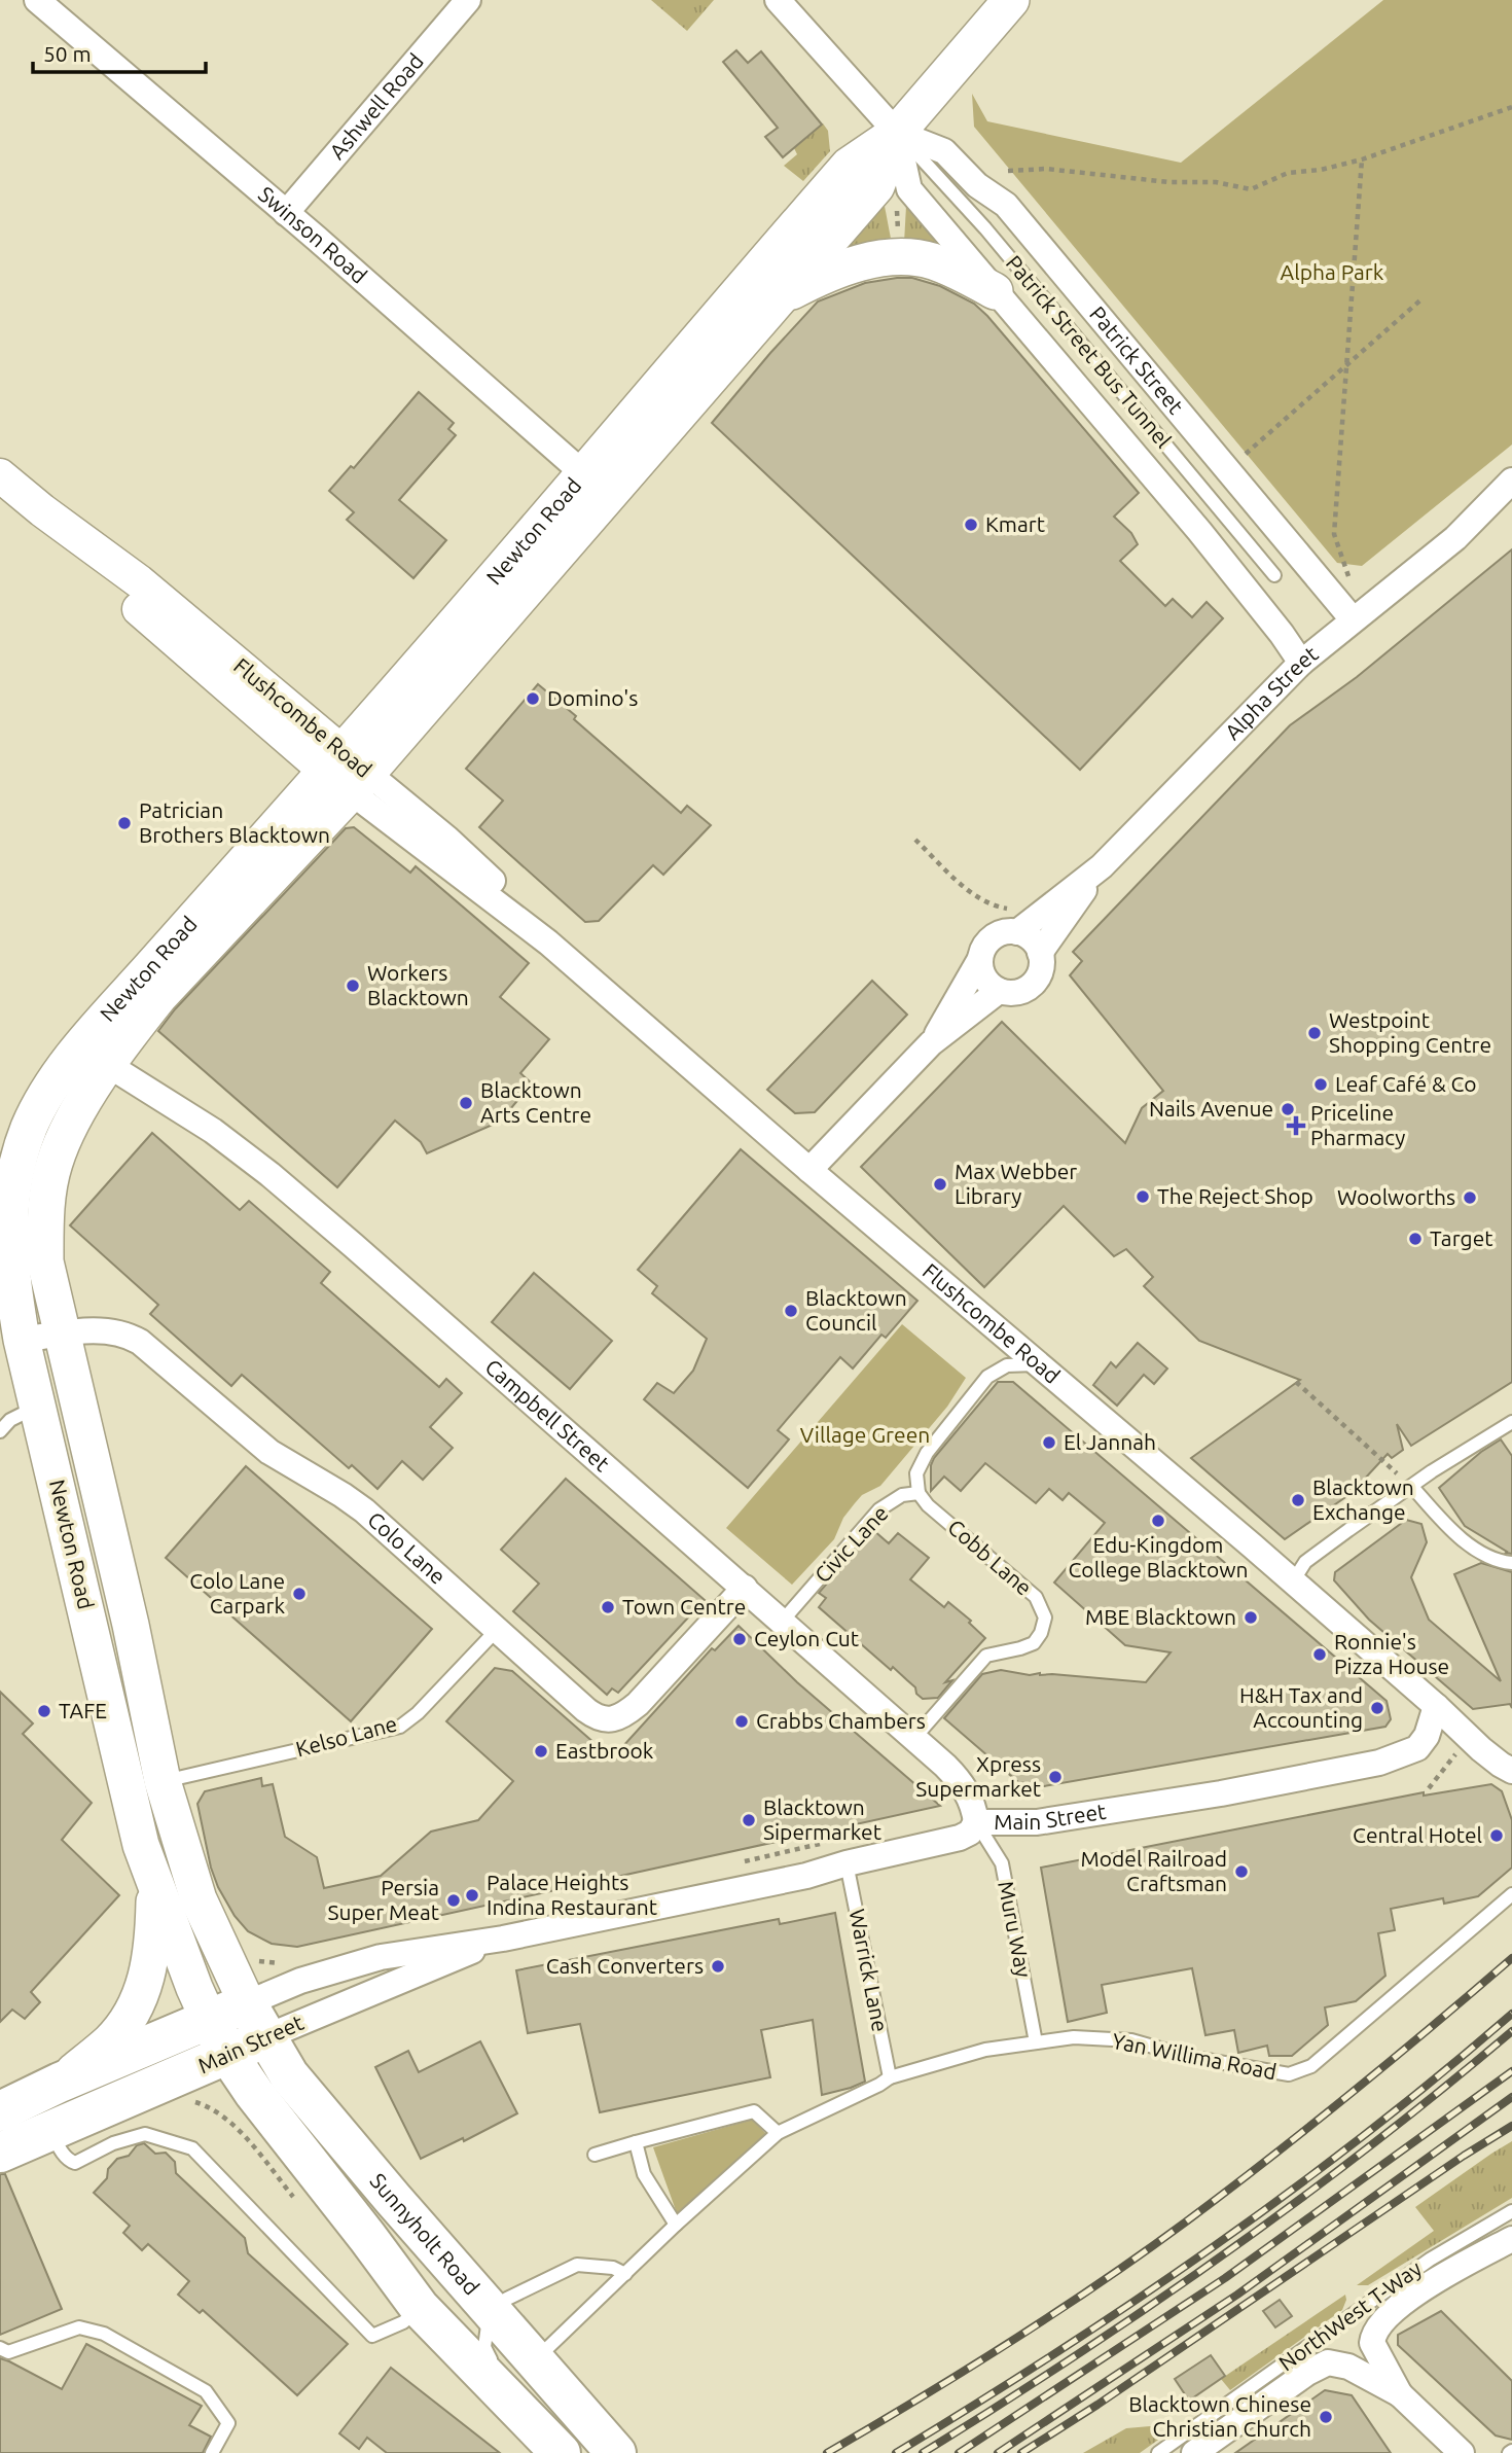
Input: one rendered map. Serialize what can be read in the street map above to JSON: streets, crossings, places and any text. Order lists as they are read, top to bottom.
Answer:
{
  "streets": {
    "main road": ["Newton Road", "Main Street", "Sunnyholt Road"],
    "street": [
      "Ashwell Road",
      "Swinson Road",
      "Patrick Street",
      "Alpha Street",
      "Flushcombe Road",
      "Campbell Street",
      "Colo Lane"
    ],
    "lane": [
      "Patrick Street Bus Tunnel",
      "Civic Lane",
      "Cobb Lane",
      "Kelso Lane",
      "Muru Way",
      "Warrick Lane",
      "Yan Willima Road",
      "NorthWest T-Way"
    ]
  },
  "crossings": [
    ["Ashwell Road", "Swinson Road"],
    ["Swinson Road", "Newton Road"],
    ["Patrick Street Bus Tunnel", "Patrick Street"],
    ["Patrick Street Bus Tunnel", "Newton Road"],
    ["Patrick Street", "Newton Road"],
    ["Patrick Street", "Alpha Street"],
    ["Newton Road", "Flushcombe Road"],
    ["Newton Road", "Campbell Street"],
    ["Newton Road", "Colo Lane"],
    ["Newton Road", "Kelso Lane"],
    ["Newton Road", "Main Street"],
    ["Newton Road", "Sunnyholt Road"],
    ["Flushcombe Road", "Main Street"],
    ["Campbell Street", "Civic Lane"],
    ["Campbell Street", "Colo Lane"],
    ["Campbell Street", "Cobb Lane"],
    ["Campbell Street", "Main Street"],
    ["Campbell Street", "Muru Way"],
    ["Civic Lane", "Cobb Lane"],
    ["Colo Lane", "Kelso Lane"],
    ["Main Street", "Muru Way"],
    ["Main Street", "Warrick Lane"],
    ["Main Street", "Sunnyholt Road"],
    ["Muru Way", "Yan Willima Road"],
    ["Warrick Lane", "Yan Willima Road"],
    ["Yan Willima Road", "Sunnyholt Road"]
  ],
  "parks": ["Alpha Park", "Village Green"],
  "places": {
    "other": [
      "Kmart",
      "Domino's",
      "Patrician Brothers Blacktown",
      "Workers Blacktown",
      "Westpoint Shopping Centre",
      "Leaf Café & Co",
      "Blacktown Arts Centre",
      "Nails Avenue",
      "Max Webber Library",
      "The Reject Shop",
      "Woolworths",
      "Target",
      "Blacktown Council",
      "El Jannah",
      "Blacktown Exchange",
      "Edu-Kingdom College Blacktown",
      "Colo Lane Carpark",
      "Town Centre",
      "MBE Blacktown",
      "Ceylon Cut",
      "Ronnie's Pizza House",
      "H&H Tax and Accounting",
      "TAFE",
      "Crabbs Chambers",
      "Eastbrook",
      "Xpress Supermarket",
      "Blacktown Sipermarket",
      "Central Hotel",
      "Model Railroad Craftsman",
      "Palace Heights Indina Restaurant",
      "Persia Super Meat",
      "Cash Converters",
      "Blacktown Chinese Christian Church"
    ],
    "health": ["Priceline Pharmacy"]
  },
  "scale_bar": "50 m"
}
